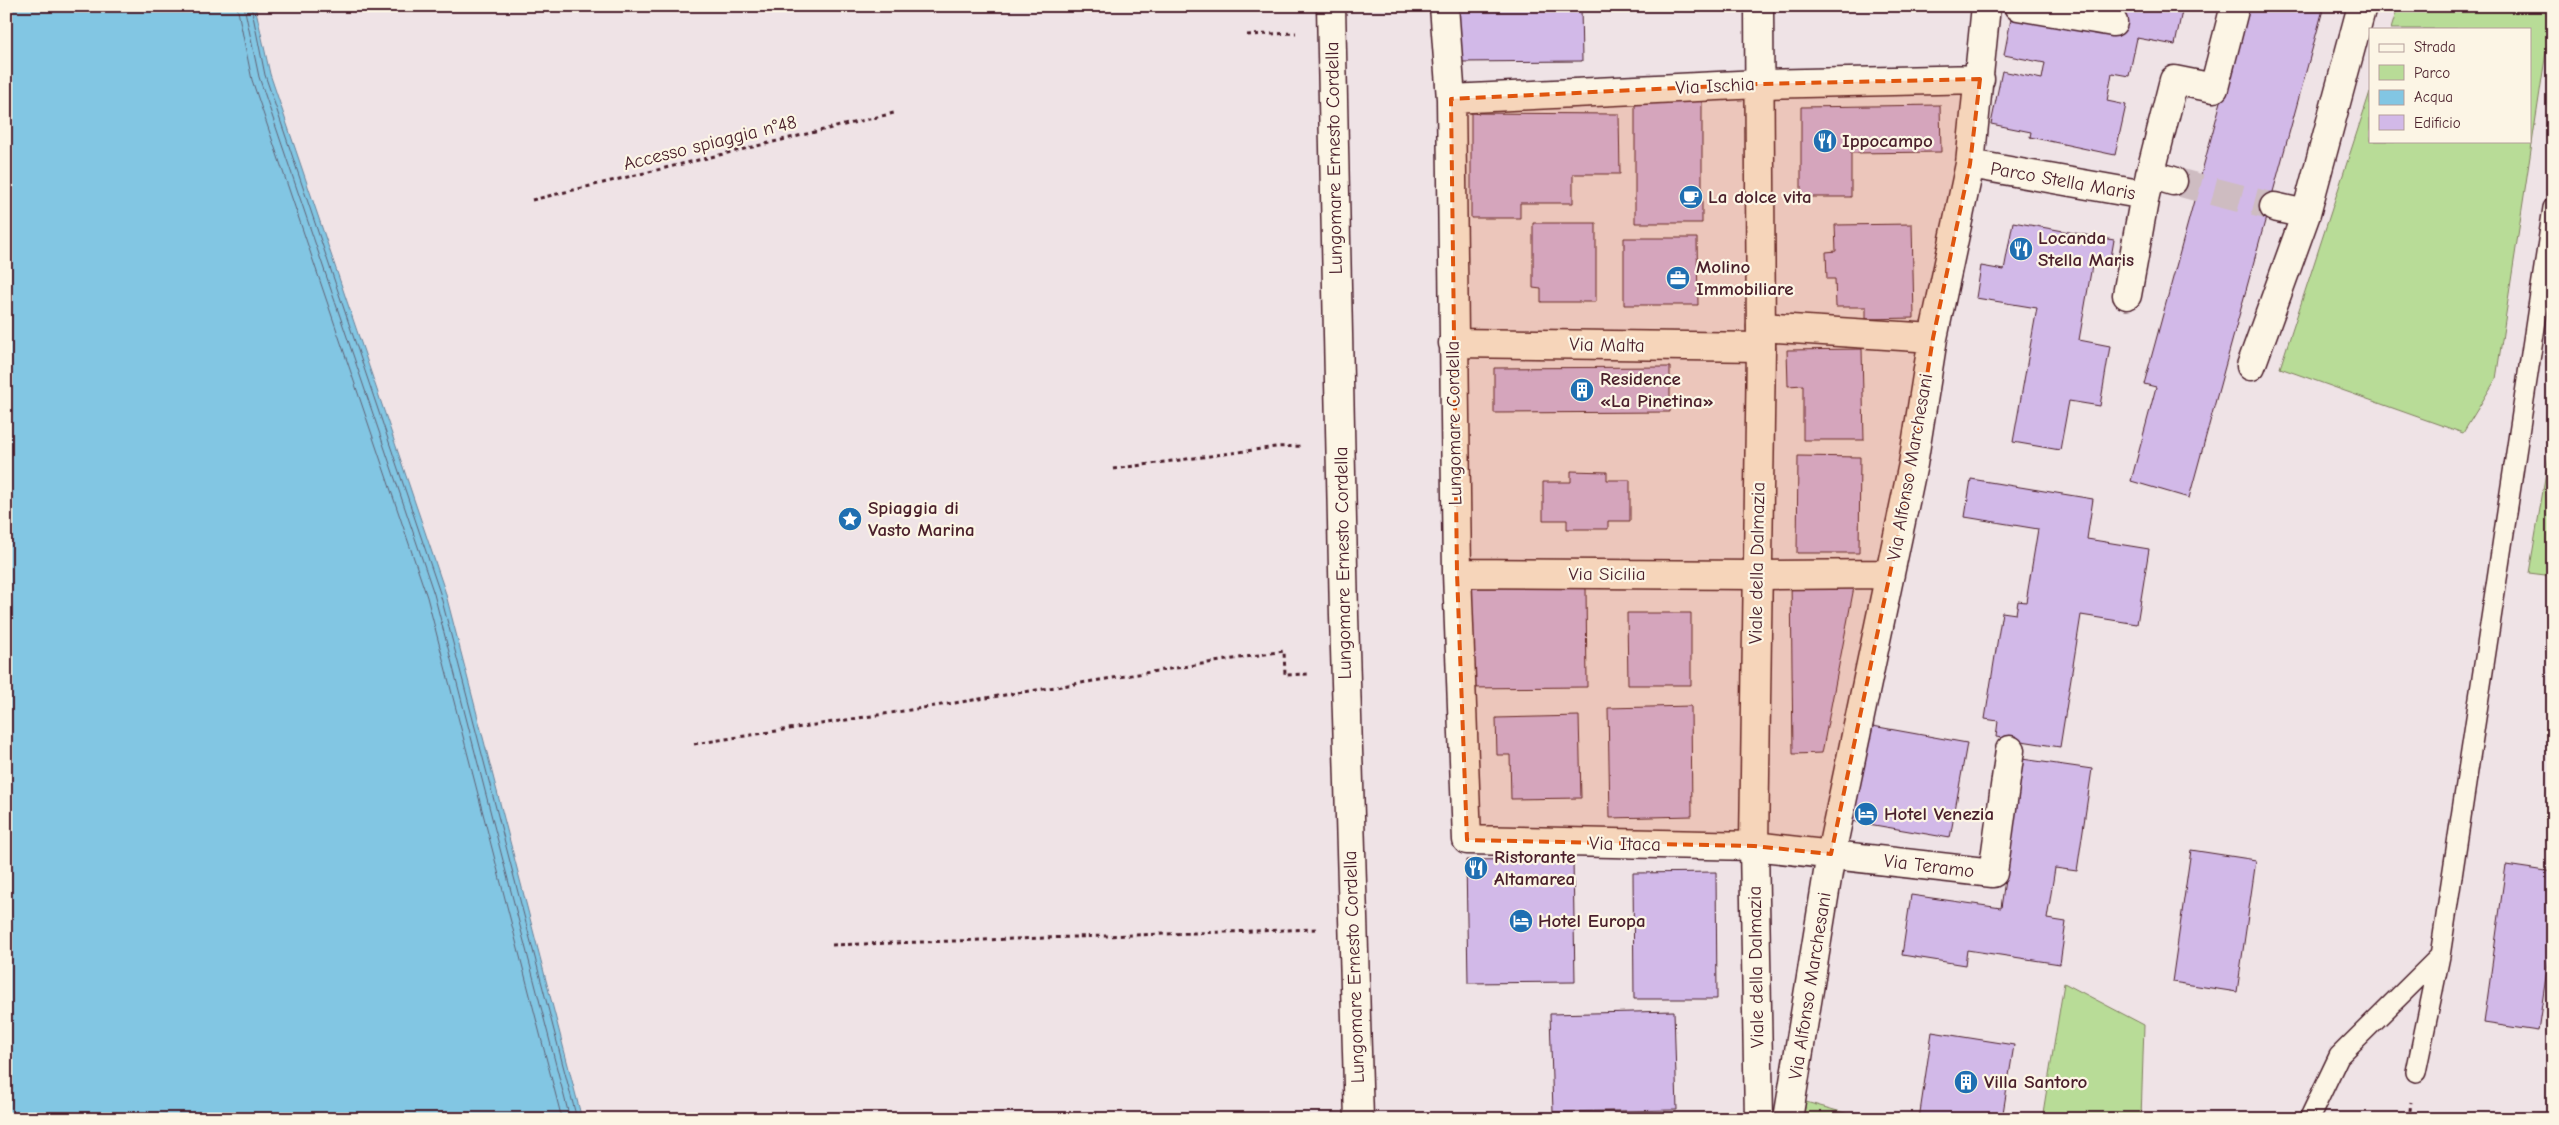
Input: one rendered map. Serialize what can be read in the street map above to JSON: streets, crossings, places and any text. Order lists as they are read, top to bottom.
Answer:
{
  "streets": {
    "street": [
      "Via Ischia",
      "Lungomare Ernesto Cordella",
      "Parco Stella Maris",
      "Via Malta",
      "Lungomare Cordella",
      "Via Alfonso Marchesani",
      "Viale della Dalmazia",
      "Via Sicilia",
      "Via Itaca",
      "Via Teramo"
    ],
    "path": ["Accesso spiaggia n°48"]
  },
  "crossings": [
    ["Via Ischia", "Lungomare Cordella"],
    ["Via Ischia", "Via Alfonso Marchesani"],
    ["Via Ischia", "Viale della Dalmazia"],
    ["Parco Stella Maris", "Via Alfonso Marchesani"],
    ["Via Malta", "Lungomare Cordella"],
    ["Via Malta", "Via Alfonso Marchesani"],
    ["Via Malta", "Viale della Dalmazia"],
    ["Lungomare Cordella", "Via Sicilia"],
    ["Lungomare Cordella", "Via Itaca"],
    ["Via Alfonso Marchesani", "Via Sicilia"],
    ["Via Alfonso Marchesani", "Via Teramo"],
    ["Viale della Dalmazia", "Via Sicilia"],
    ["Viale della Dalmazia", "Via Itaca"]
  ],
  "places": {
    "restaurant": ["Ippocampo", "Locanda Stella Maris", "Ristorante Altamarea"],
    "cafe": ["La dolce vita"],
    "office": ["Molino Immobiliare"],
    "building": ["Residence «La Pinetina»", "Villa Santoro"],
    "place": ["Spiaggia di Vasto Marina"],
    "hotel": ["Hotel Venezia", "Hotel Europa"]
  },
  "legend": [
    "Strada",
    "Parco",
    "Acqua",
    "Edificio"
  ]
}
